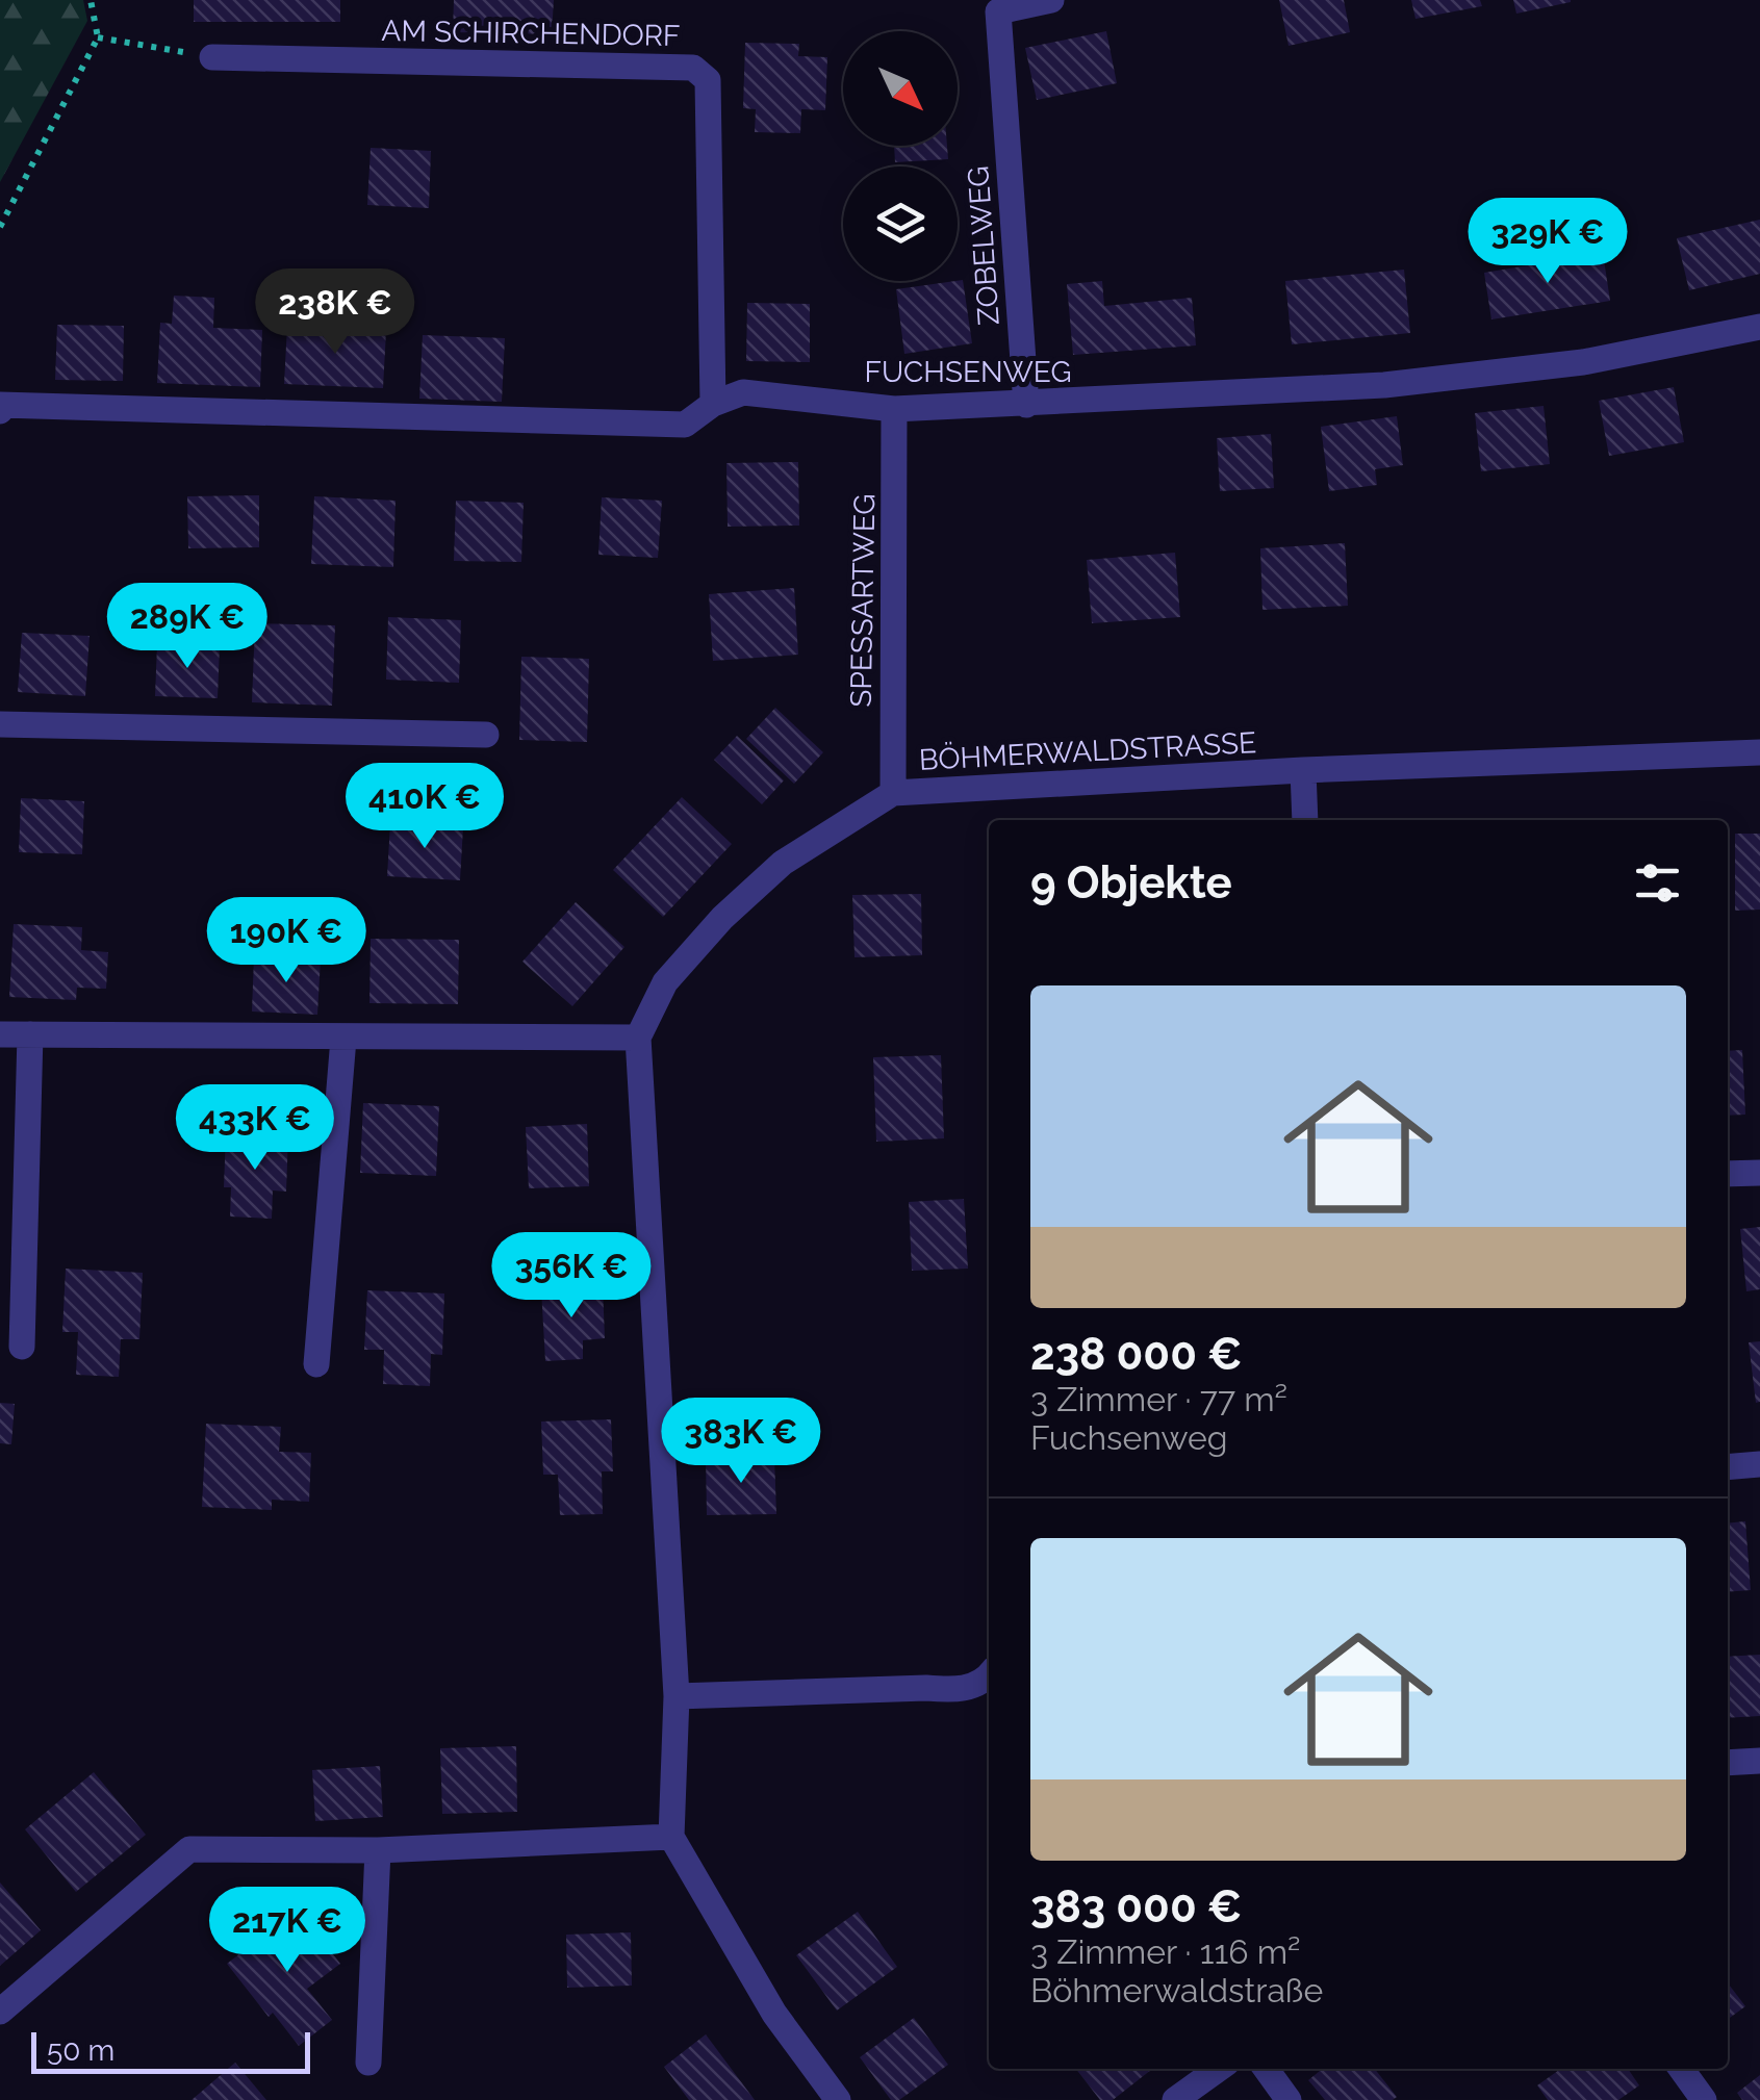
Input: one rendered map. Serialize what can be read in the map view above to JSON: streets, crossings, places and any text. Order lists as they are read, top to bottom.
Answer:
{
  "streets": {
    "street": [
      "AM SCHIRCHENDORF",
      "ZOBELWEG",
      "FUCHSENWEG",
      "SPESSARTWEG",
      "BÖHMERWALDSTRASSE"
    ]
  },
  "crossings": [
    ["AM SCHIRCHENDORF", "FUCHSENWEG"],
    ["ZOBELWEG", "FUCHSENWEG"],
    ["FUCHSENWEG", "SPESSARTWEG"],
    ["SPESSARTWEG", "BÖHMERWALDSTRASSE"]
  ],
  "scale_bar": "50 m",
  "north": "bottom right",
  "page": {
    "price": [
      "329K €",
      "238K €",
      "289K €",
      "410K €",
      "190K €",
      "433K €",
      "356K €",
      "383K €",
      "217K €"
    ],
    "heading": "9 Objekte",
    "list": [
      {
        "name": "238 000 €",
        "note": "3 Zimmer · 77 m² · Fuchsenweg"
      },
      {
        "name": "383 000 €",
        "note": "3 Zimmer · 116 m² · Böhmerwaldstraße"
      }
    ],
    "scale": "50 m"
  }
}
